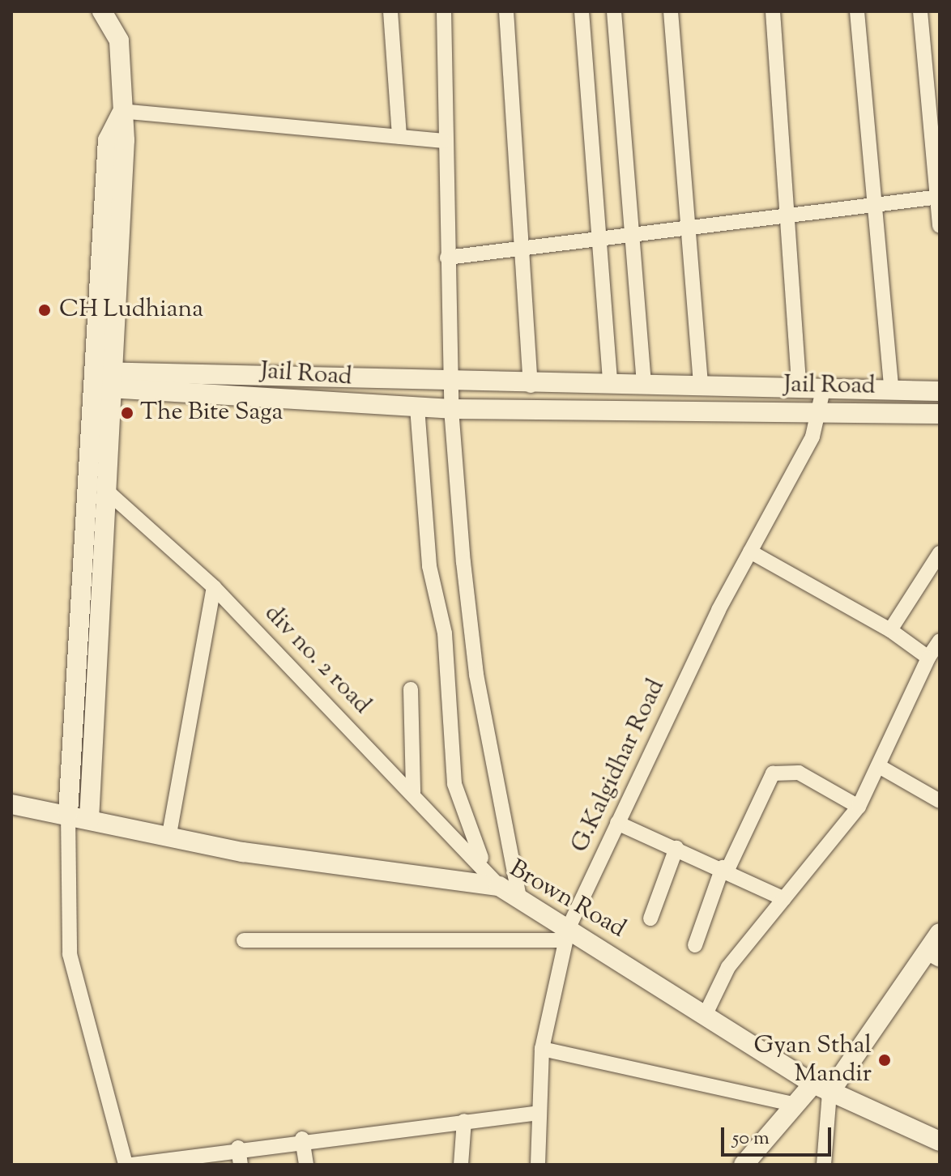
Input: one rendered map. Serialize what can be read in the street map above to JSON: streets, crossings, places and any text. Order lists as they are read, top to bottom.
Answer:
{
  "streets": {
    "street": [
      "Jail Road",
      "div no. 2 road",
      "G.Kalgidhar Road",
      "Brown Road"
    ]
  },
  "crossings": [
    ["Jail Road", "G.Kalgidhar Road"],
    ["div no. 2 road", "Brown Road"],
    ["G.Kalgidhar Road", "Brown Road"]
  ],
  "places": ["CH Ludhiana", "The Bite Saga", "Gyan Sthal Mandir"],
  "scale_bar": "50 m"
}
